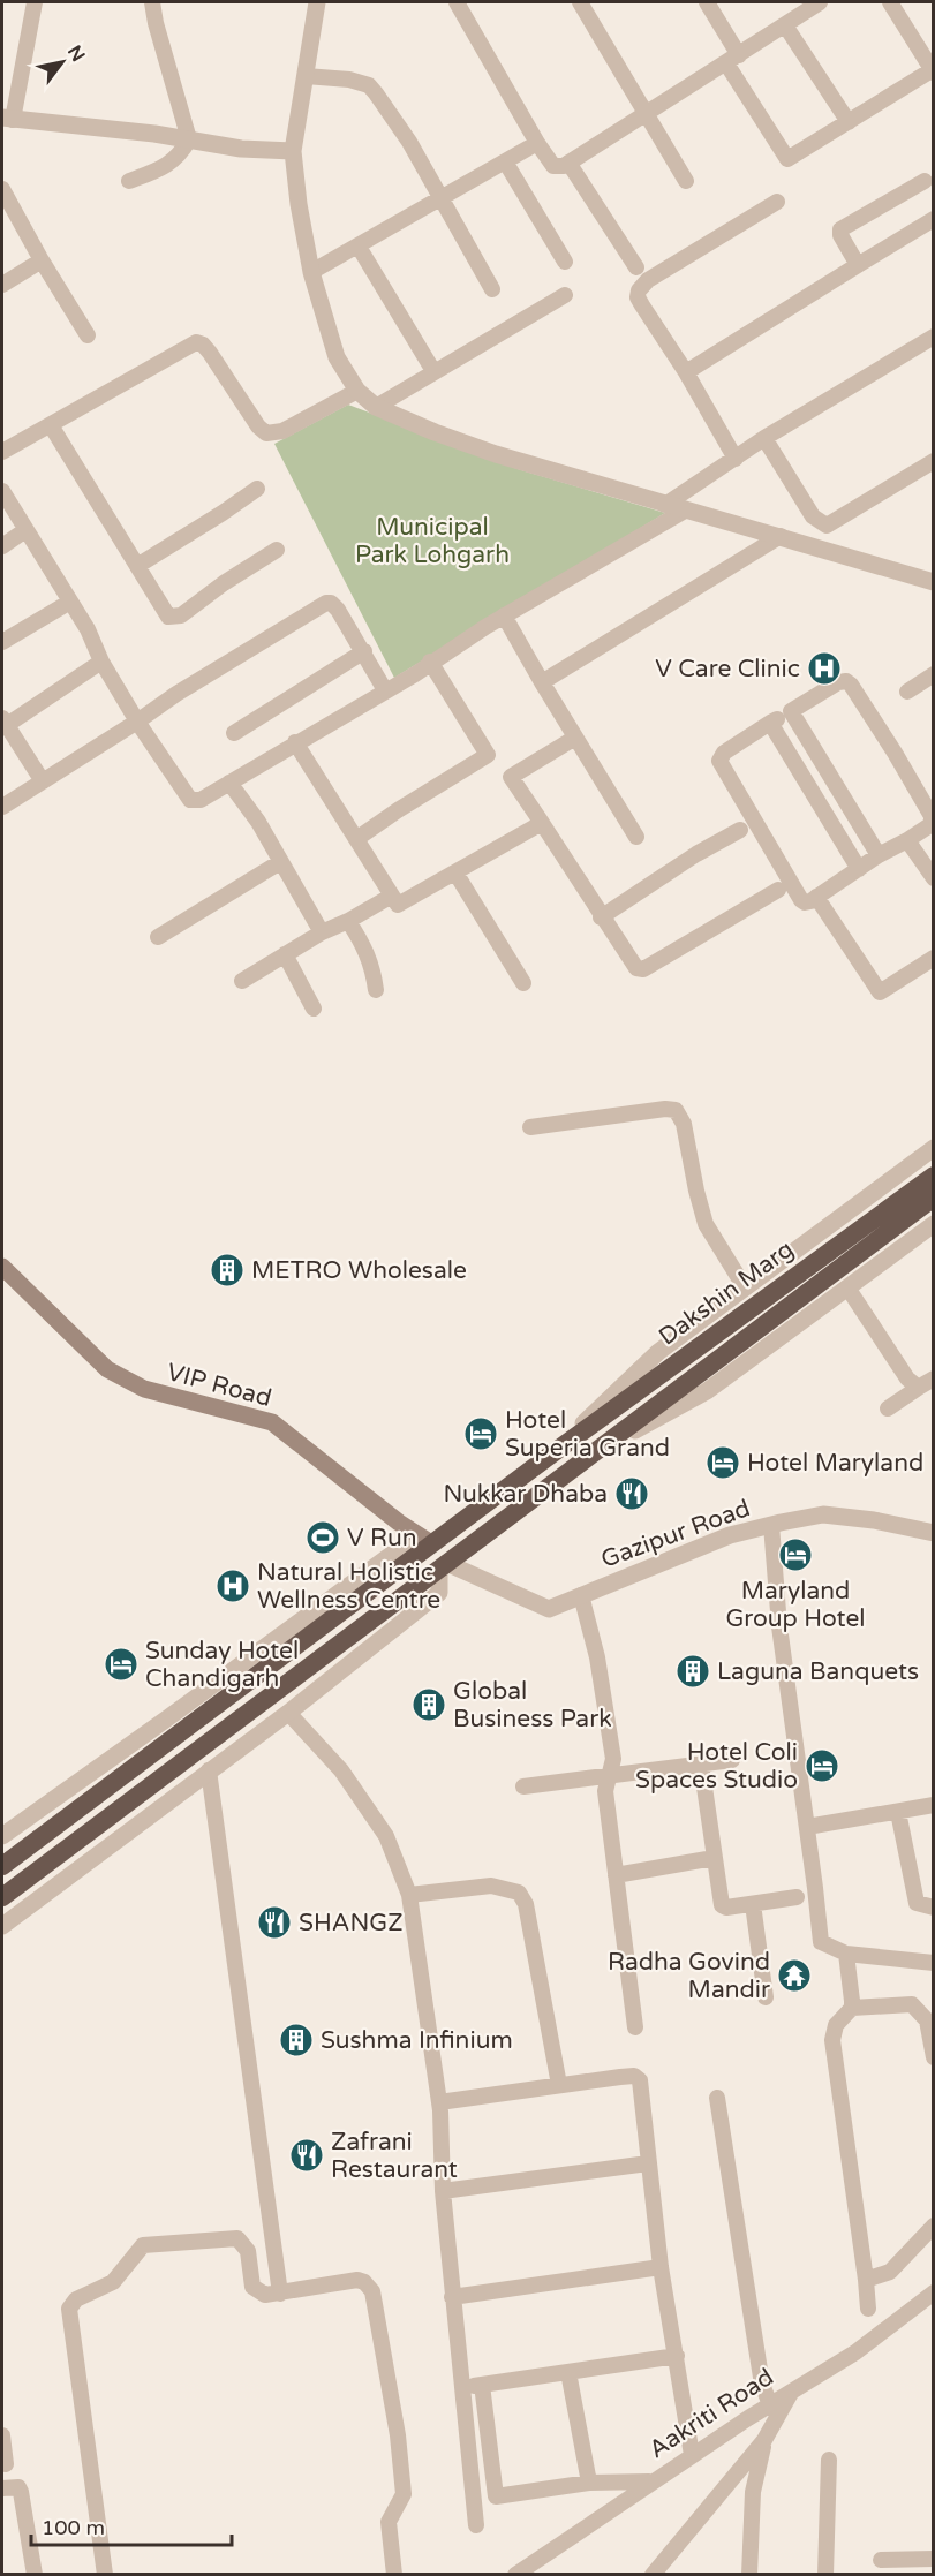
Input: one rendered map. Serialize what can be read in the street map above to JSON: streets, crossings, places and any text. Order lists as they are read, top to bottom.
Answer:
{
  "streets": {
    "highway": ["Dakshin Marg"],
    "main road": ["VIP Road"],
    "street": ["Gazipur Road", "Aakriti Road"]
  },
  "crossings": [
    ["Dakshin Marg", "VIP Road"]
  ],
  "parks": ["Municipal Park Lohgarh"],
  "places": {
    "hospital": ["V Care Clinic", "Natural Holistic Wellness Centre"],
    "building": [
      "METRO Wholesale",
      "Laguna Banquets",
      "Global Business Park",
      "Sushma Infinium"
    ],
    "hotel": [
      "Hotel Superia Grand",
      "Hotel Maryland",
      "Maryland Group Hotel",
      "Sunday Hotel Chandigarh",
      "Hotel Coli Spaces Studio"
    ],
    "restaurant": ["Nukkar Dhaba", "SHANGZ", "Zafrani Restaurant"],
    "sports": ["V Run"],
    "temple": ["Radha Govind Mandir"]
  },
  "scale_bar": "100 m",
  "north": "top right"
}
